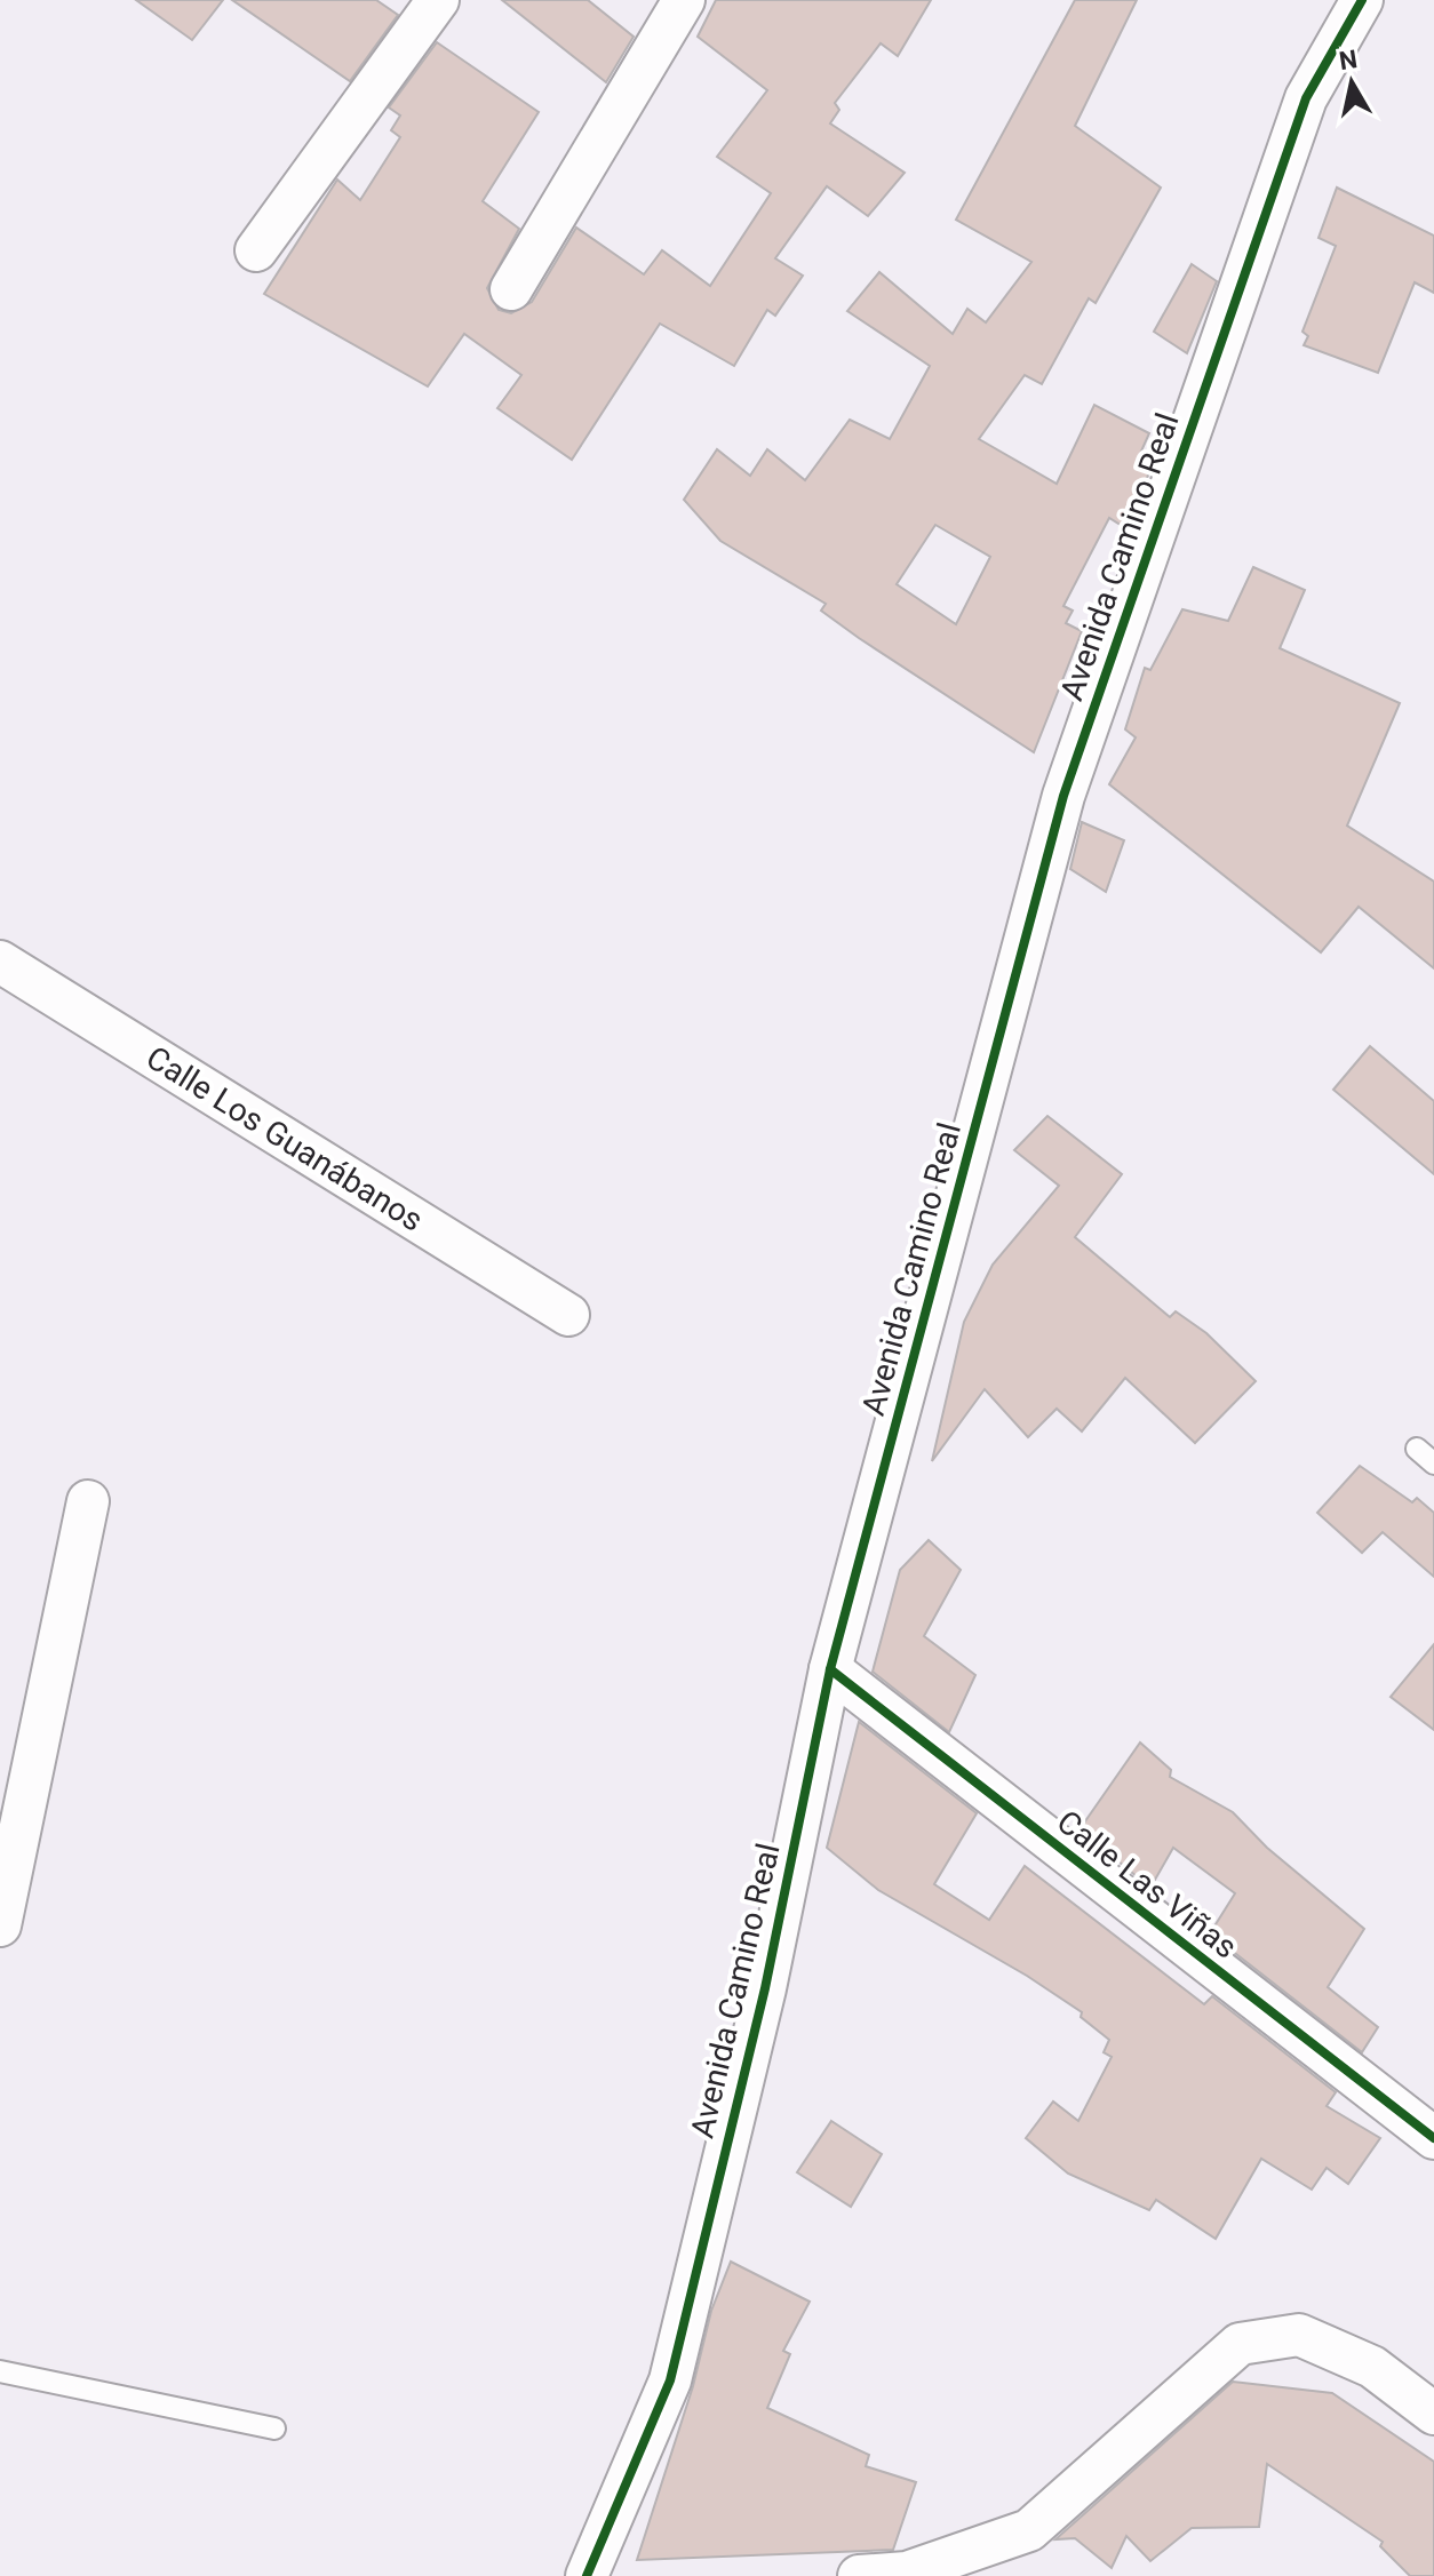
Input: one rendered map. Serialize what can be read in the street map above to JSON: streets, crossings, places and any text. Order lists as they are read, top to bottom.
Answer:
{
  "streets": {
    "street": ["Avenida Camino Real", "Calle Los Guanábanos", "Calle Las Viñas"]
  },
  "crossings": [
    ["Avenida Camino Real", "Calle Las Viñas"]
  ],
  "north": "top"
}
